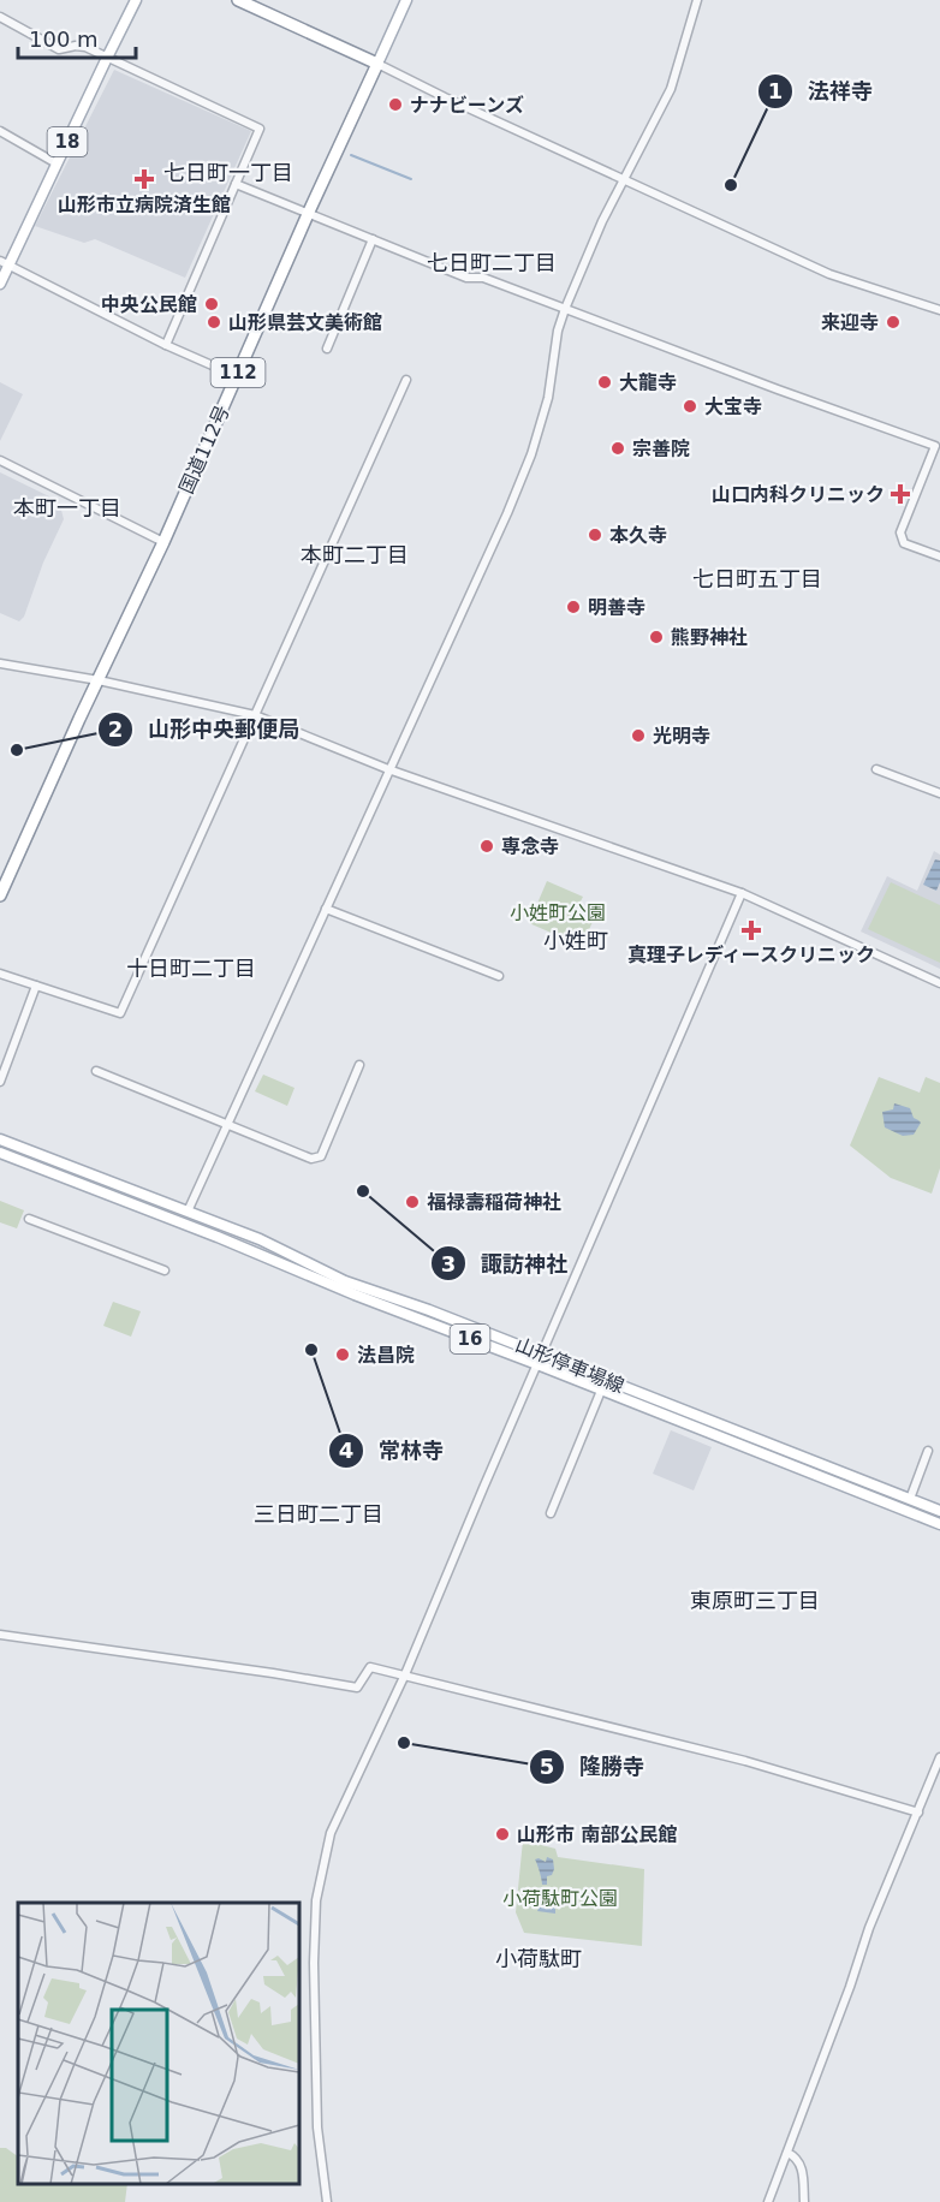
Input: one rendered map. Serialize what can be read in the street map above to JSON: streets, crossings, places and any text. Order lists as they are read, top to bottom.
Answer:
{
  "streets": {
    "highway": ["112", "国道112号"],
    "main road": ["18", "16", "山形停車場線"]
  },
  "districts": [
    "七日町一丁目",
    "七日町二丁目",
    "本町一丁目",
    "本町二丁目",
    "七日町五丁目",
    "小姓町",
    "十日町二丁目",
    "三日町二丁目",
    "東原町三丁目",
    "小荷駄町"
  ],
  "parks": ["小姓町公園", "小荷駄町公園"],
  "places": {
    "other": [
      "ナナビーンズ",
      "法祥寺",
      "中央公民館",
      "山形県芸文美術館",
      "来迎寺",
      "大龍寺",
      "大宝寺",
      "宗善院",
      "本久寺",
      "明善寺",
      "熊野神社",
      "光明寺",
      "山形中央郵便局",
      "専念寺",
      "諏訪神社",
      "福禄壽稲荷神社",
      "常林寺",
      "法昌院",
      "隆勝寺",
      "山形市 南部公民館"
    ],
    "health": ["山形市立病院済生館", "山口内科クリニック", "真理子レディースクリニック"]
  },
  "scale_bar": "100 m"
}
